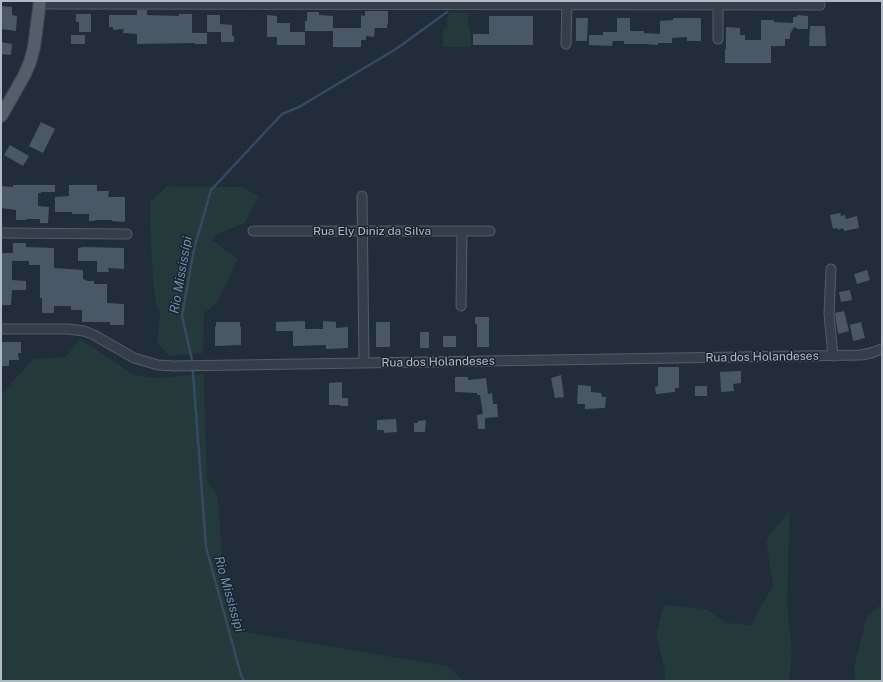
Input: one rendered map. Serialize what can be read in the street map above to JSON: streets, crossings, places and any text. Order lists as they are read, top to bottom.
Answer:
{
  "streets": {
    "street": ["Rua Ely Diniz da Silva", "Rua dos Holandeses"]
  },
  "water": ["Rio Mississípi"]
}
